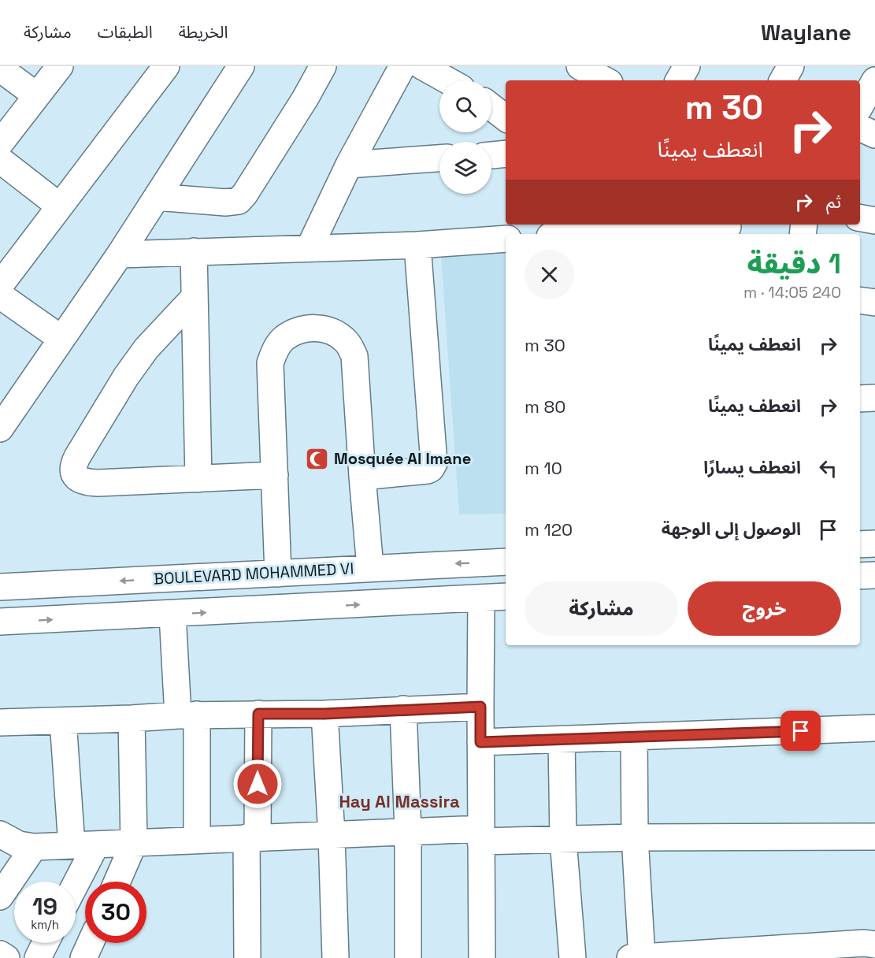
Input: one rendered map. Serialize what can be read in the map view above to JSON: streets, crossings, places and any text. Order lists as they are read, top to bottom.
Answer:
{
  "streets": {
    "street": ["BOULEVARD MOHAMMED VI"]
  },
  "districts": ["Hay Al Massira"],
  "places": {
    "mosque": ["Mosquée Al Imane"]
  },
  "page": {
    "header": "Waylane",
    "nav": ["الخريطة", "الطبقات", "مشاركة"],
    "turn": ["30 m", "انعطف يمينًا"],
    "then": "ثم",
    "heading": ["1 دقيقة", "240 m · 14:05"],
    "list": [
      {
        "name": "انعطف يمينًا",
        "value": "30 m"
      },
      {
        "name": "انعطف يمينًا",
        "value": "80 m"
      },
      {
        "name": "انعطف يسارًا",
        "value": "10 m"
      },
      {
        "name": "الوصول إلى الوجهة",
        "value": "120 m"
      }
    ],
    "buttons": ["خروج", "مشاركة"],
    "speed": "19 km/h",
    "limit": "30"
  }
}
